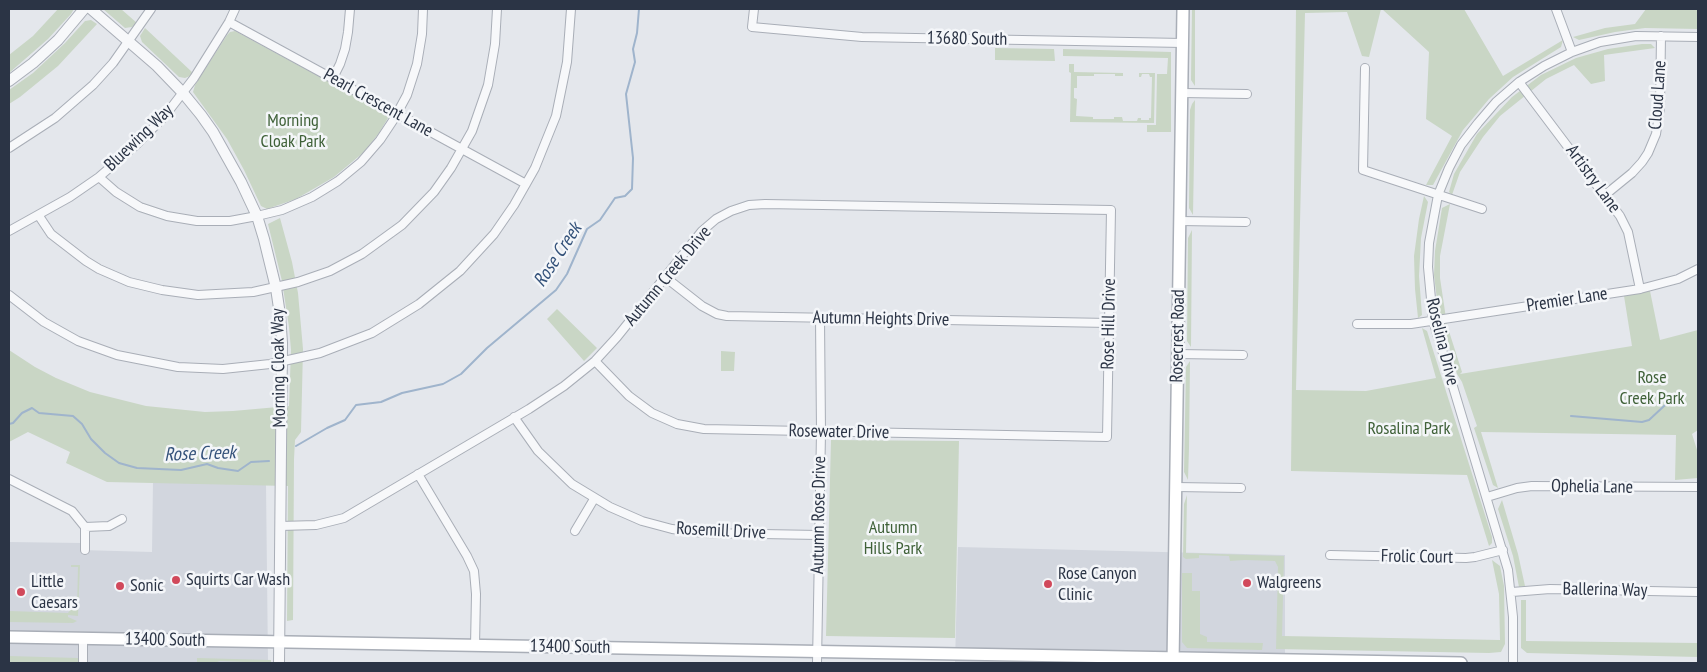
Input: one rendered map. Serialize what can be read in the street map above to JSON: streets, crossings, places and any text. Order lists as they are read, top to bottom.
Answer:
{
  "streets": {
    "main road": ["Rosecrest Road", "13400 South"],
    "street": [
      "13680 South",
      "Cloud Lane",
      "Pearl Crescent Lane",
      "Bluewing Way",
      "Artistry Lane",
      "Autumn Creek Drive",
      "Premier Lane",
      "Autumn Heights Drive",
      "Rose Hill Drive",
      "Roselina Drive",
      "Morning Cloak Way",
      "Rosewater Drive",
      "Ophelia Lane",
      "Autumn Rose Drive",
      "Rosemill Drive",
      "Frolic Court",
      "Ballerina Way"
    ]
  },
  "crossings": [
    ["13680 South", "Rosecrest Road"],
    ["Cloud Lane", "Artistry Lane"],
    ["Cloud Lane", "Roselina Drive"],
    ["Pearl Crescent Lane", "Bluewing Way"],
    ["Bluewing Way", "Morning Cloak Way"],
    ["Artistry Lane", "Premier Lane"],
    ["Artistry Lane", "Roselina Drive"],
    ["Autumn Creek Drive", "Autumn Heights Drive"],
    ["Autumn Creek Drive", "Rose Hill Drive"],
    ["Autumn Creek Drive", "Morning Cloak Way"],
    ["Autumn Creek Drive", "Rosewater Drive"],
    ["Autumn Creek Drive", "Rosemill Drive"],
    ["Premier Lane", "Roselina Drive"],
    ["Autumn Heights Drive", "Rose Hill Drive"],
    ["Autumn Heights Drive", "Autumn Rose Drive"],
    ["Rose Hill Drive", "Rosewater Drive"],
    ["Rosecrest Road", "13400 South"],
    ["Roselina Drive", "Ophelia Lane"],
    ["Roselina Drive", "Frolic Court"],
    ["Roselina Drive", "Ballerina Way"],
    ["Morning Cloak Way", "13400 South"],
    ["Rosewater Drive", "Autumn Rose Drive"],
    ["Autumn Rose Drive", "Rosemill Drive"],
    ["Autumn Rose Drive", "13400 South"]
  ],
  "water": ["Rose Creek"],
  "parks": [
    "Morning Cloak Park",
    "Rose Creek Park",
    "Rosalina Park",
    "Autumn Hills Park"
  ],
  "places": [
    "Squirts Car Wash",
    "Walgreens",
    "Rose Canyon Clinic",
    "Sonic",
    "Little Caesars"
  ]
}
